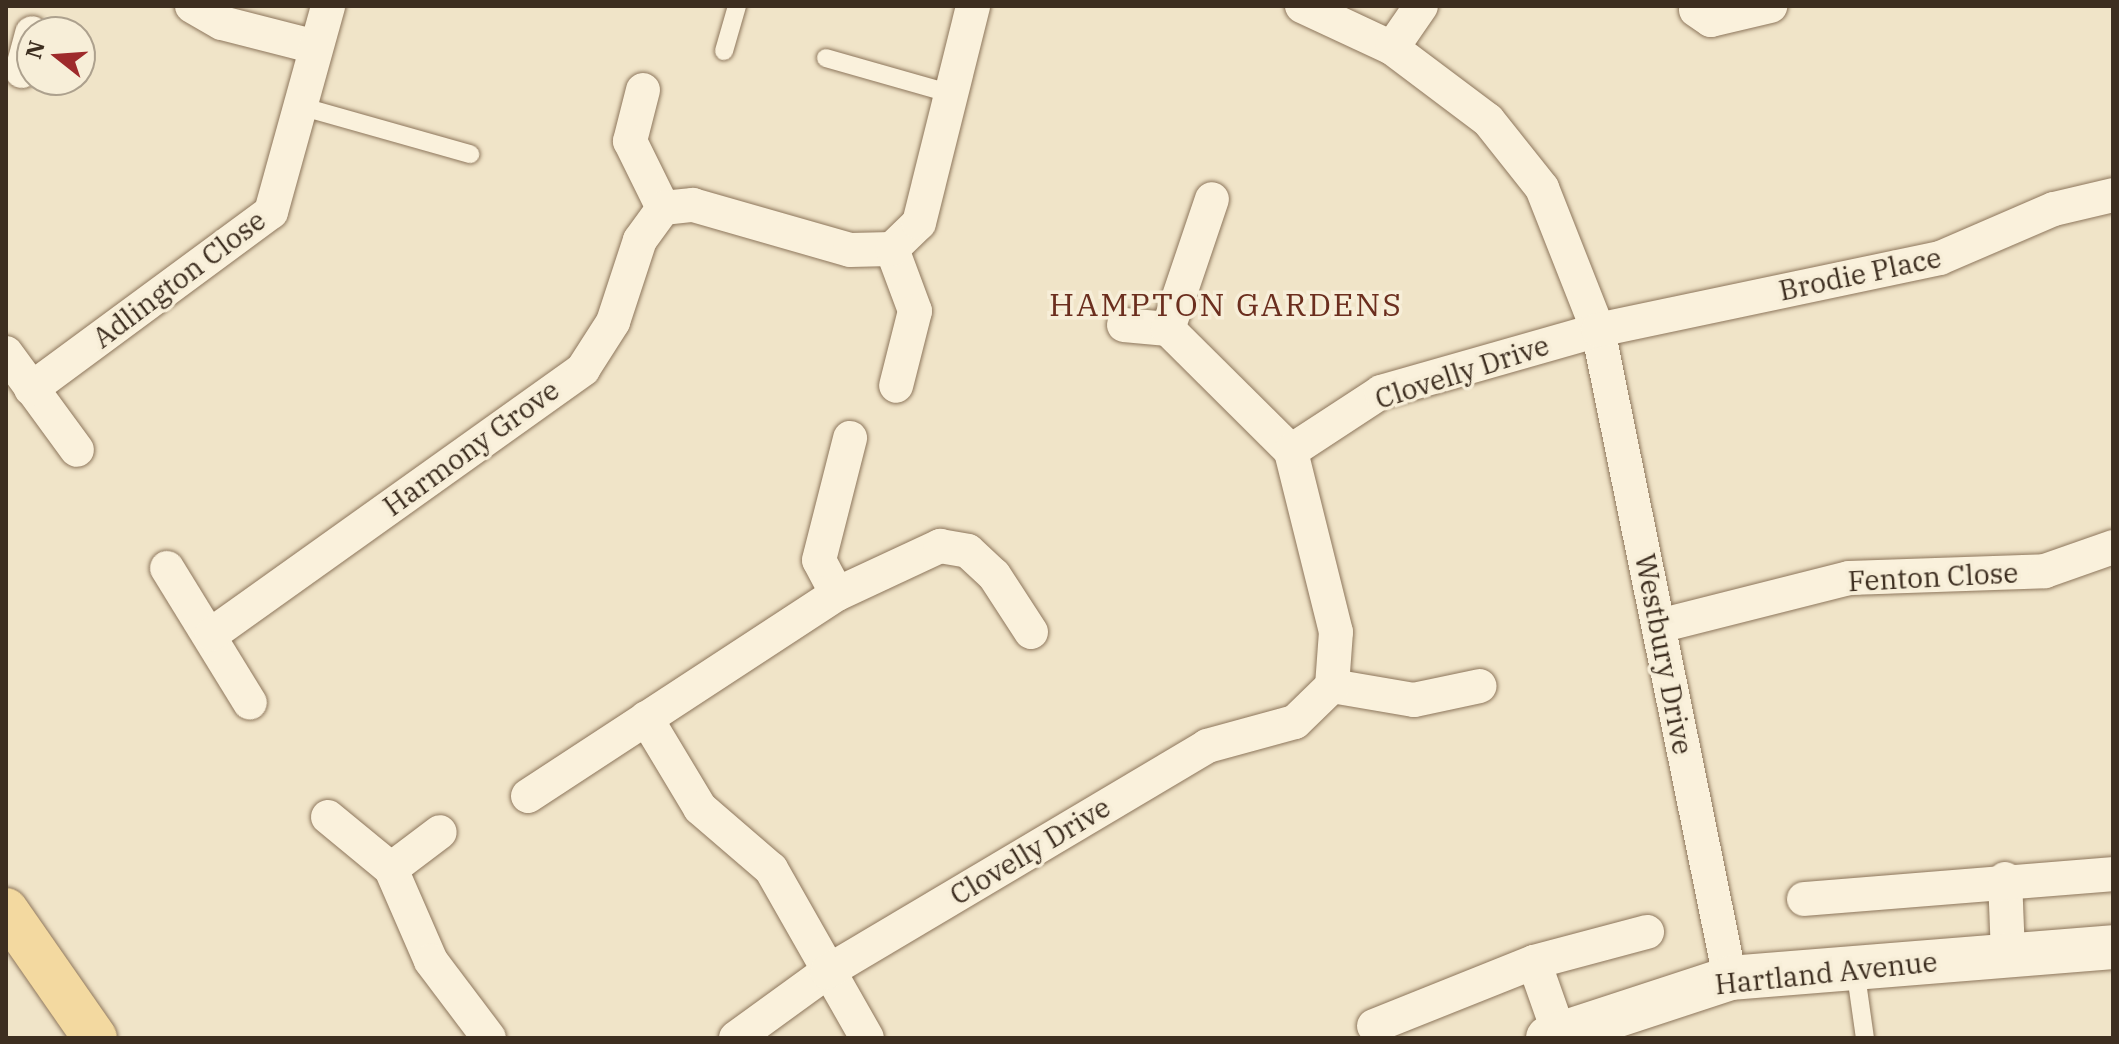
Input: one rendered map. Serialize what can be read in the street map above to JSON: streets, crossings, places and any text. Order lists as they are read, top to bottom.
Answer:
{
  "streets": {
    "street": [
      "Brodie Place",
      "Adlington Close",
      "Clovelly Drive",
      "Harmony Grove",
      "Fenton Close",
      "Westbury Drive",
      "Hartland Avenue"
    ]
  },
  "crossings": [
    ["Brodie Place", "Clovelly Drive"],
    ["Brodie Place", "Westbury Drive"],
    ["Clovelly Drive", "Westbury Drive"],
    ["Fenton Close", "Westbury Drive"],
    ["Westbury Drive", "Hartland Avenue"]
  ],
  "districts": ["HAMPTON GARDENS"],
  "north": "left"
}
